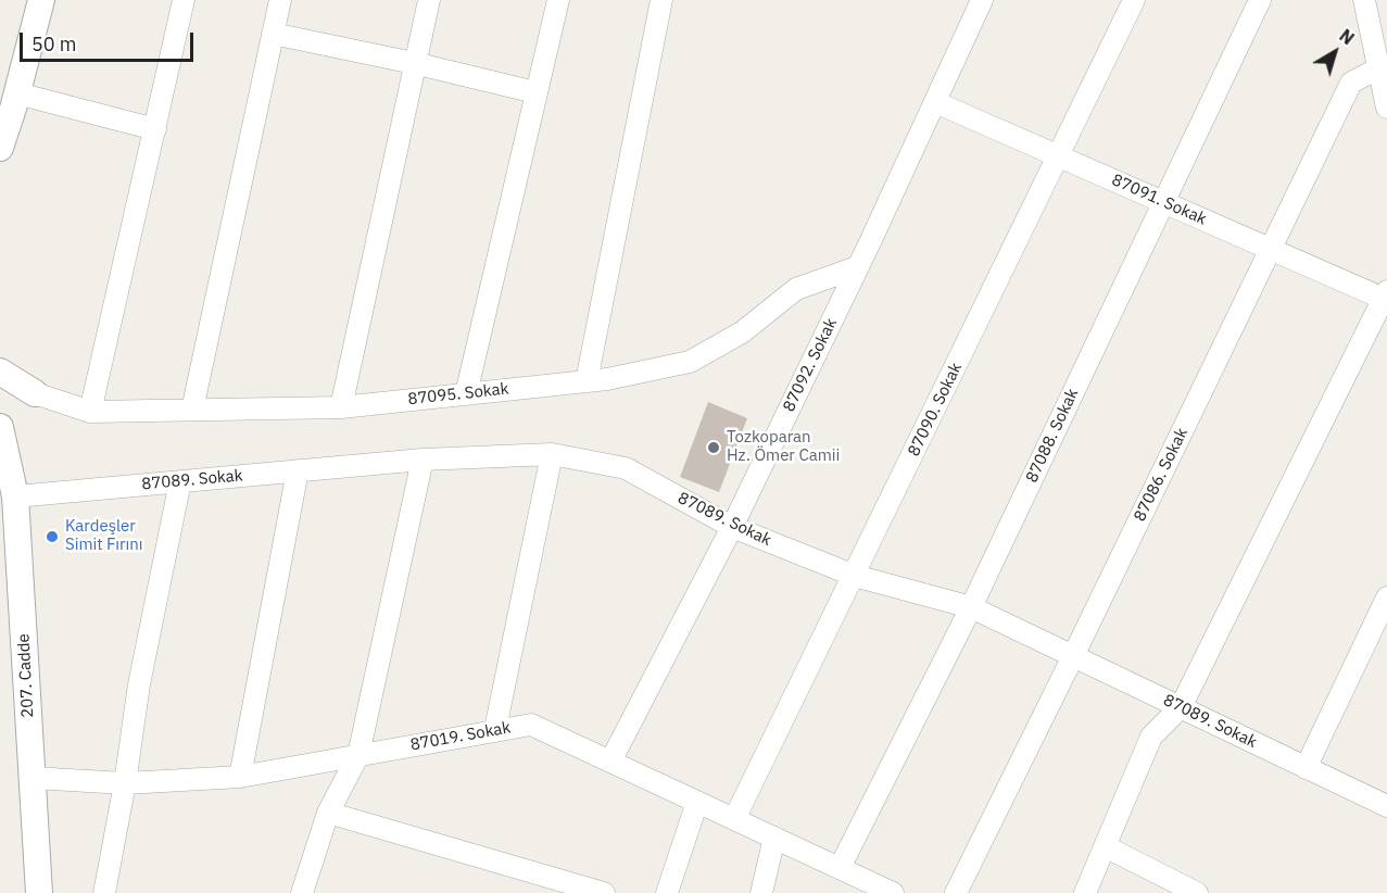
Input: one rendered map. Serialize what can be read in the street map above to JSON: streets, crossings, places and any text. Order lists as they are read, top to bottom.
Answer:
{
  "streets": {
    "street": [
      "87091. Sokak",
      "87092. Sokak",
      "87095. Sokak",
      "87090. Sokak",
      "87088. Sokak",
      "87086. Sokak",
      "87089. Sokak",
      "207. Cadde",
      "87019. Sokak"
    ]
  },
  "crossings": [
    ["87091. Sokak", "87092. Sokak"],
    ["87091. Sokak", "87090. Sokak"],
    ["87091. Sokak", "87088. Sokak"],
    ["87091. Sokak", "87086. Sokak"],
    ["87092. Sokak", "87095. Sokak"],
    ["87092. Sokak", "87089. Sokak"],
    ["87092. Sokak", "87019. Sokak"],
    ["87090. Sokak", "87089. Sokak"],
    ["87090. Sokak", "87019. Sokak"],
    ["87088. Sokak", "87089. Sokak"],
    ["87088. Sokak", "87019. Sokak"],
    ["87086. Sokak", "87089. Sokak"],
    ["87089. Sokak", "207. Cadde"],
    ["207. Cadde", "87019. Sokak"]
  ],
  "places": ["Tozkoparan Hz. Ömer Camii", "Kardeşler Simit Fırını"],
  "scale_bar": "50 m",
  "north": "top right"
}
